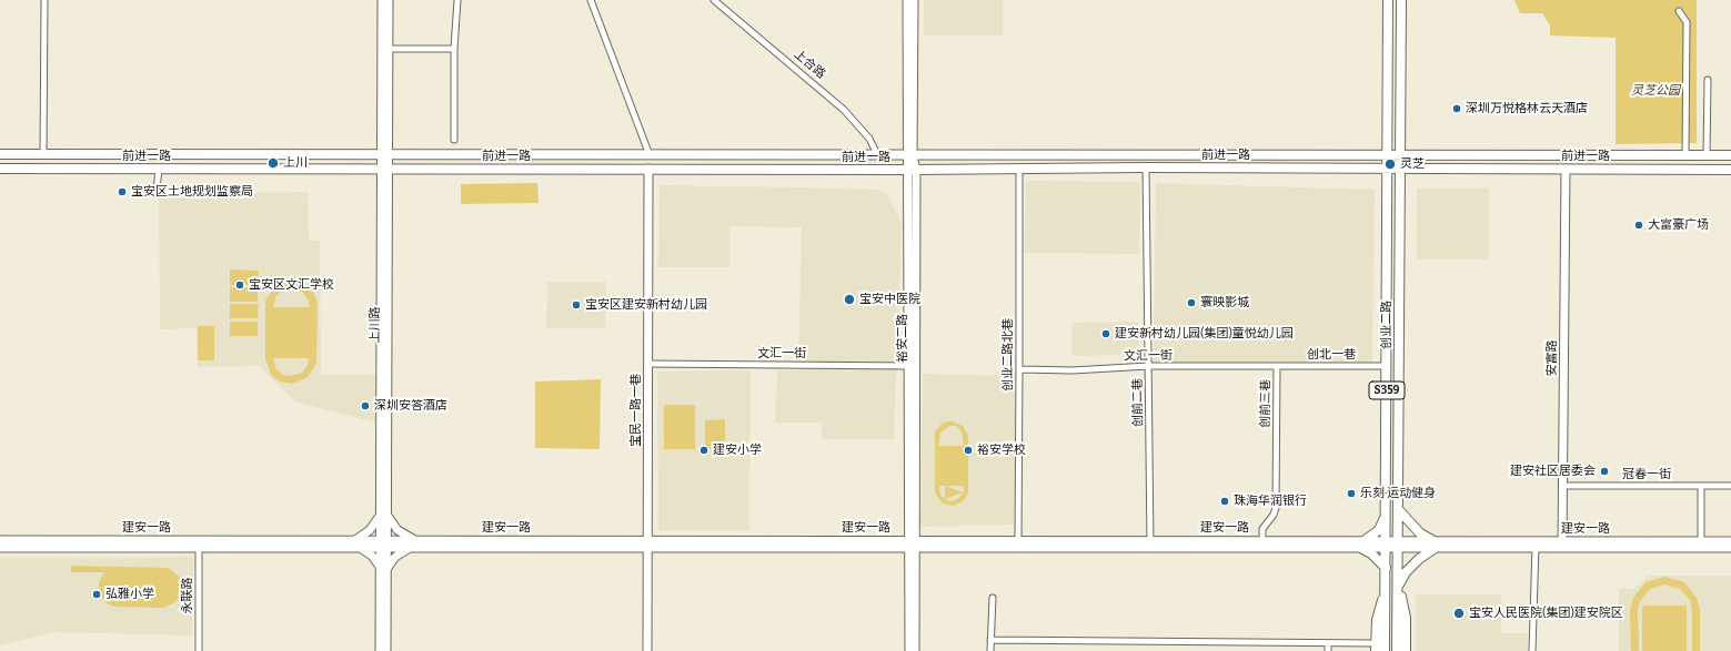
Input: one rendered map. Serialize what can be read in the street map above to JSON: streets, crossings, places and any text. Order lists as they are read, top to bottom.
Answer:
{
  "streets": {
    "main road": [
      "前进一路",
      "上川路",
      "创业二路",
      "裕安二路",
      "安富路",
      "S359",
      "宝民一路一巷",
      "建安一路"
    ],
    "street": [
      "上合路",
      "文汇一街",
      "创业二路北巷",
      "创北一巷",
      "创前二巷",
      "创前三巷",
      "冠春一街",
      "永联路"
    ]
  },
  "crossings": [
    ["上合路", "前进一路"],
    ["前进一路", "上川路"],
    ["前进一路", "创业二路"],
    ["前进一路", "裕安二路"],
    ["前进一路", "创业二路北巷"],
    ["前进一路", "安富路"],
    ["前进一路", "创前二巷"],
    ["前进一路", "宝民一路一巷"],
    ["上川路", "建安一路"],
    ["创业二路", "创北一巷"],
    ["创业二路", "建安一路"],
    ["裕安二路", "文汇一街"],
    ["裕安二路", "建安一路"],
    ["文汇一街", "创业二路北巷"],
    ["文汇一街", "创北一巷"],
    ["文汇一街", "创前二巷"],
    ["文汇一街", "创前三巷"],
    ["文汇一街", "宝民一路一巷"],
    ["创业二路北巷", "建安一路"],
    ["创北一巷", "创前三巷"],
    ["安富路", "冠春一街"],
    ["安富路", "建安一路"],
    ["创前二巷", "建安一路"],
    ["创前三巷", "建安一路"],
    ["宝民一路一巷", "建安一路"],
    ["建安一路", "永联路"]
  ],
  "parks": ["灵芝公园"],
  "places": [
    "深圳万悦格林云天酒店",
    "上川",
    "灵芝",
    "宝安区土地规划监察局",
    "大富豪广场",
    "宝安区文汇学校",
    "宝安中医院",
    "寰映影城",
    "宝安区建安新村幼儿园",
    "建安新村幼儿园(集团)童悦幼儿园",
    "深圳安答酒店",
    "建安小学",
    "裕安学校",
    "建安社区居委会",
    "乐刻·运动健身",
    "珠海华润银行",
    "弘雅小学",
    "宝安人民医院(集团)建安院区"
  ]
}
